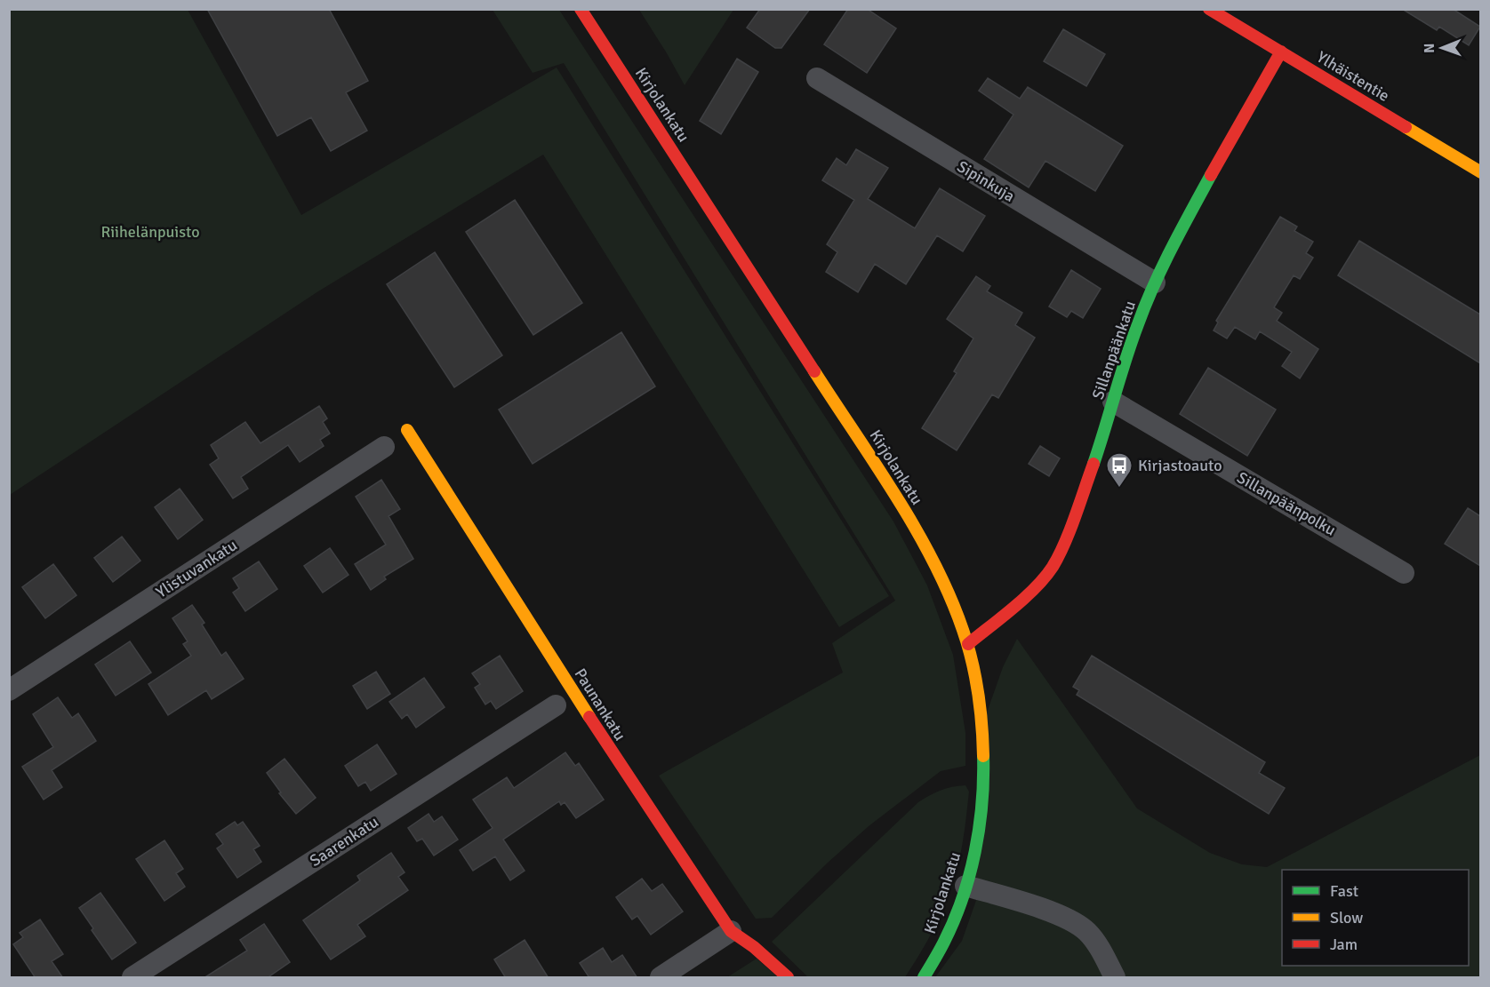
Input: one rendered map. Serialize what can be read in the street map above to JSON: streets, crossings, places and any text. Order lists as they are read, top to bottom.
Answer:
{
  "streets": {
    "street": [
      "Ylhäistentie",
      "Kirjolankatu",
      "Sipinkuja",
      "Sillanpäänkatu",
      "Sillanpäänpolku",
      "Ylistuvankatu",
      "Paunankatu",
      "Saarenkatu"
    ]
  },
  "crossings": [
    ["Ylhäistentie", "Sillanpäänkatu"],
    ["Kirjolankatu", "Sillanpäänkatu"],
    ["Sipinkuja", "Sillanpäänkatu"],
    ["Sillanpäänkatu", "Sillanpäänpolku"]
  ],
  "parks": ["Riihelänpuisto"],
  "places": {
    "bus stop": ["Kirjastoauto"]
  },
  "legend": ["Fast", "Slow", "Jam"],
  "north": "left"
}
